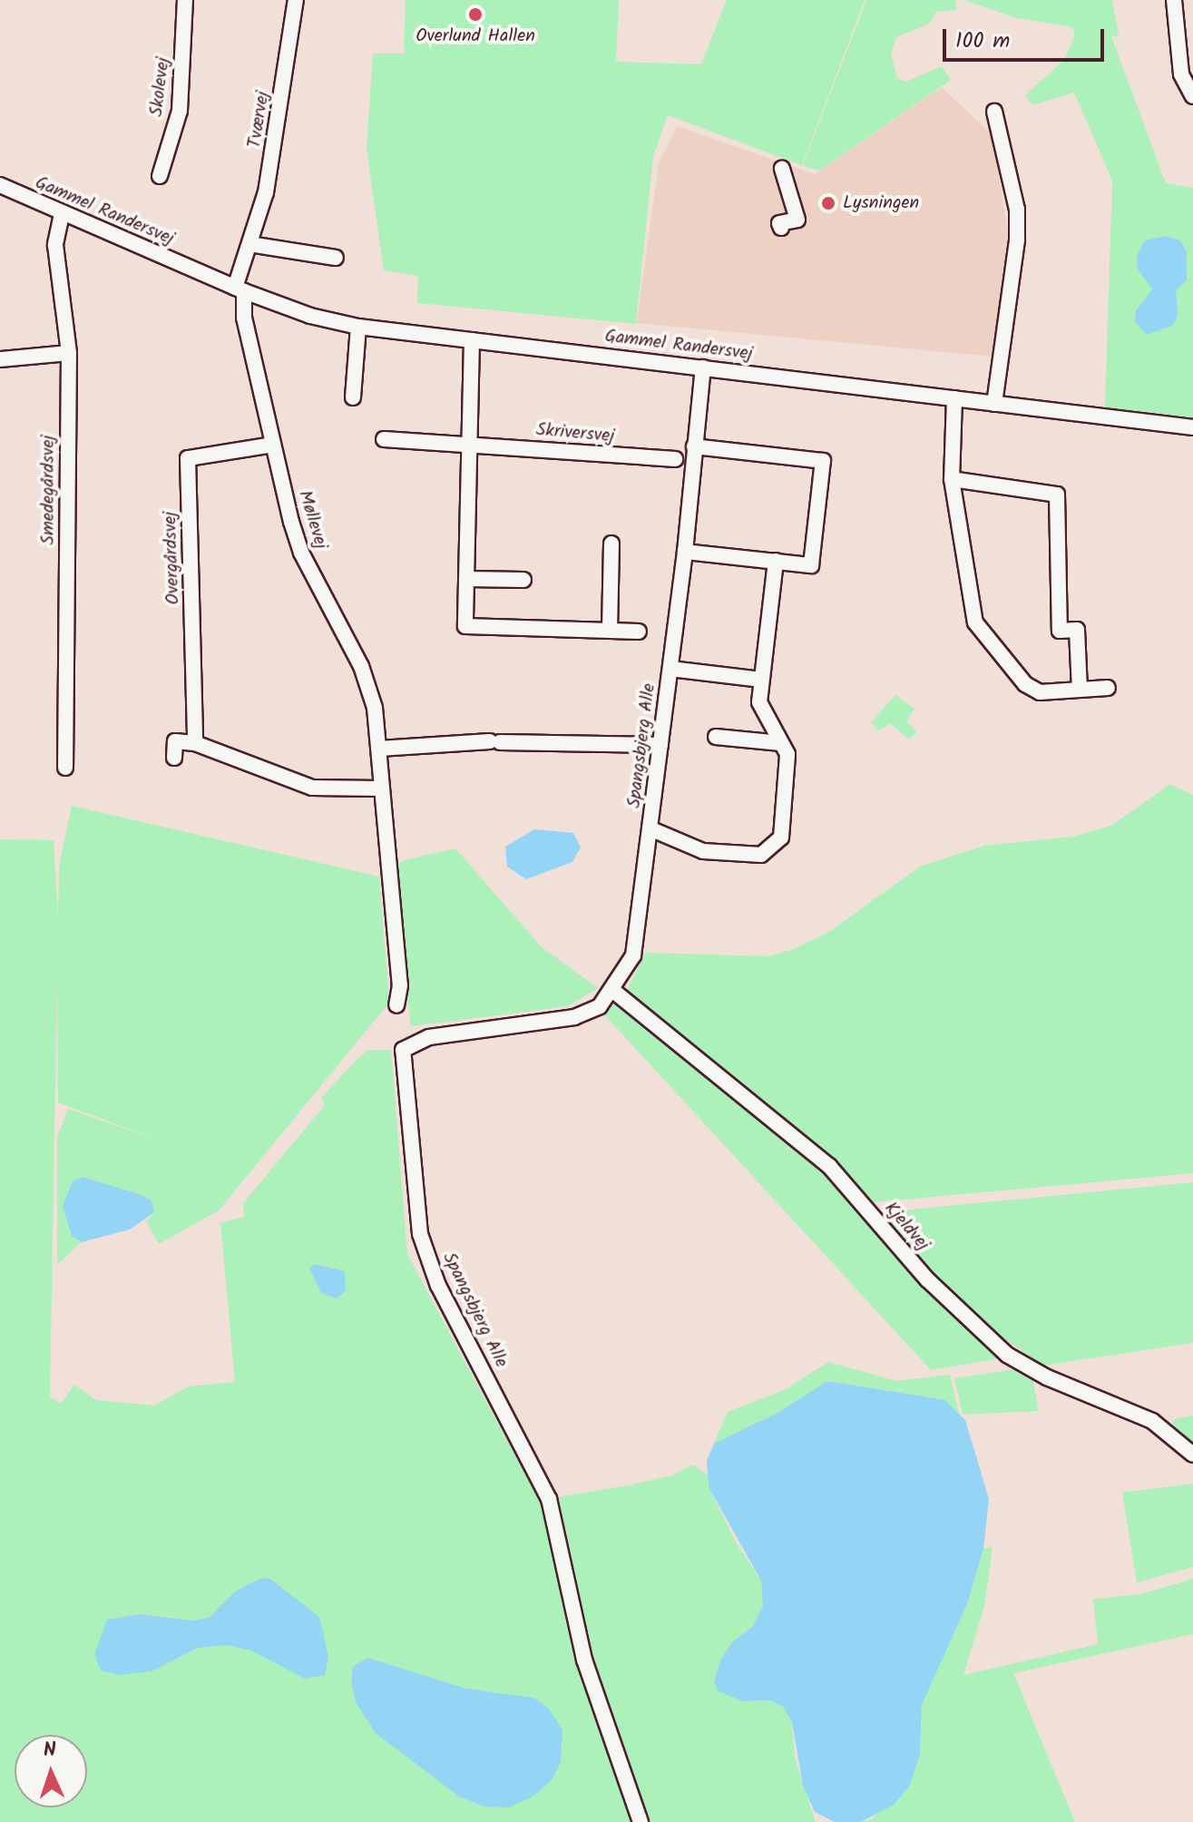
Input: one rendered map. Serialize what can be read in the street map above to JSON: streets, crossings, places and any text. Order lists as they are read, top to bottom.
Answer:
{
  "streets": {
    "street": [
      "Skolevej",
      "Tværvej",
      "Gammel Randersvej",
      "Skriversvej",
      "Smedegårdsvej",
      "Møllevej",
      "Overgårdsvej",
      "Spangsbjerg Alle",
      "Kjeldvej"
    ]
  },
  "crossings": [
    ["Tværvej", "Gammel Randersvej"],
    ["Tværvej", "Møllevej"],
    ["Gammel Randersvej", "Smedegårdsvej"],
    ["Gammel Randersvej", "Møllevej"],
    ["Gammel Randersvej", "Spangsbjerg Alle"],
    ["Møllevej", "Overgårdsvej"],
    ["Spangsbjerg Alle", "Kjeldvej"]
  ],
  "places": ["Overlund Hallen", "Lysningen"],
  "scale_bar": "100 m",
  "north": "top"
}
